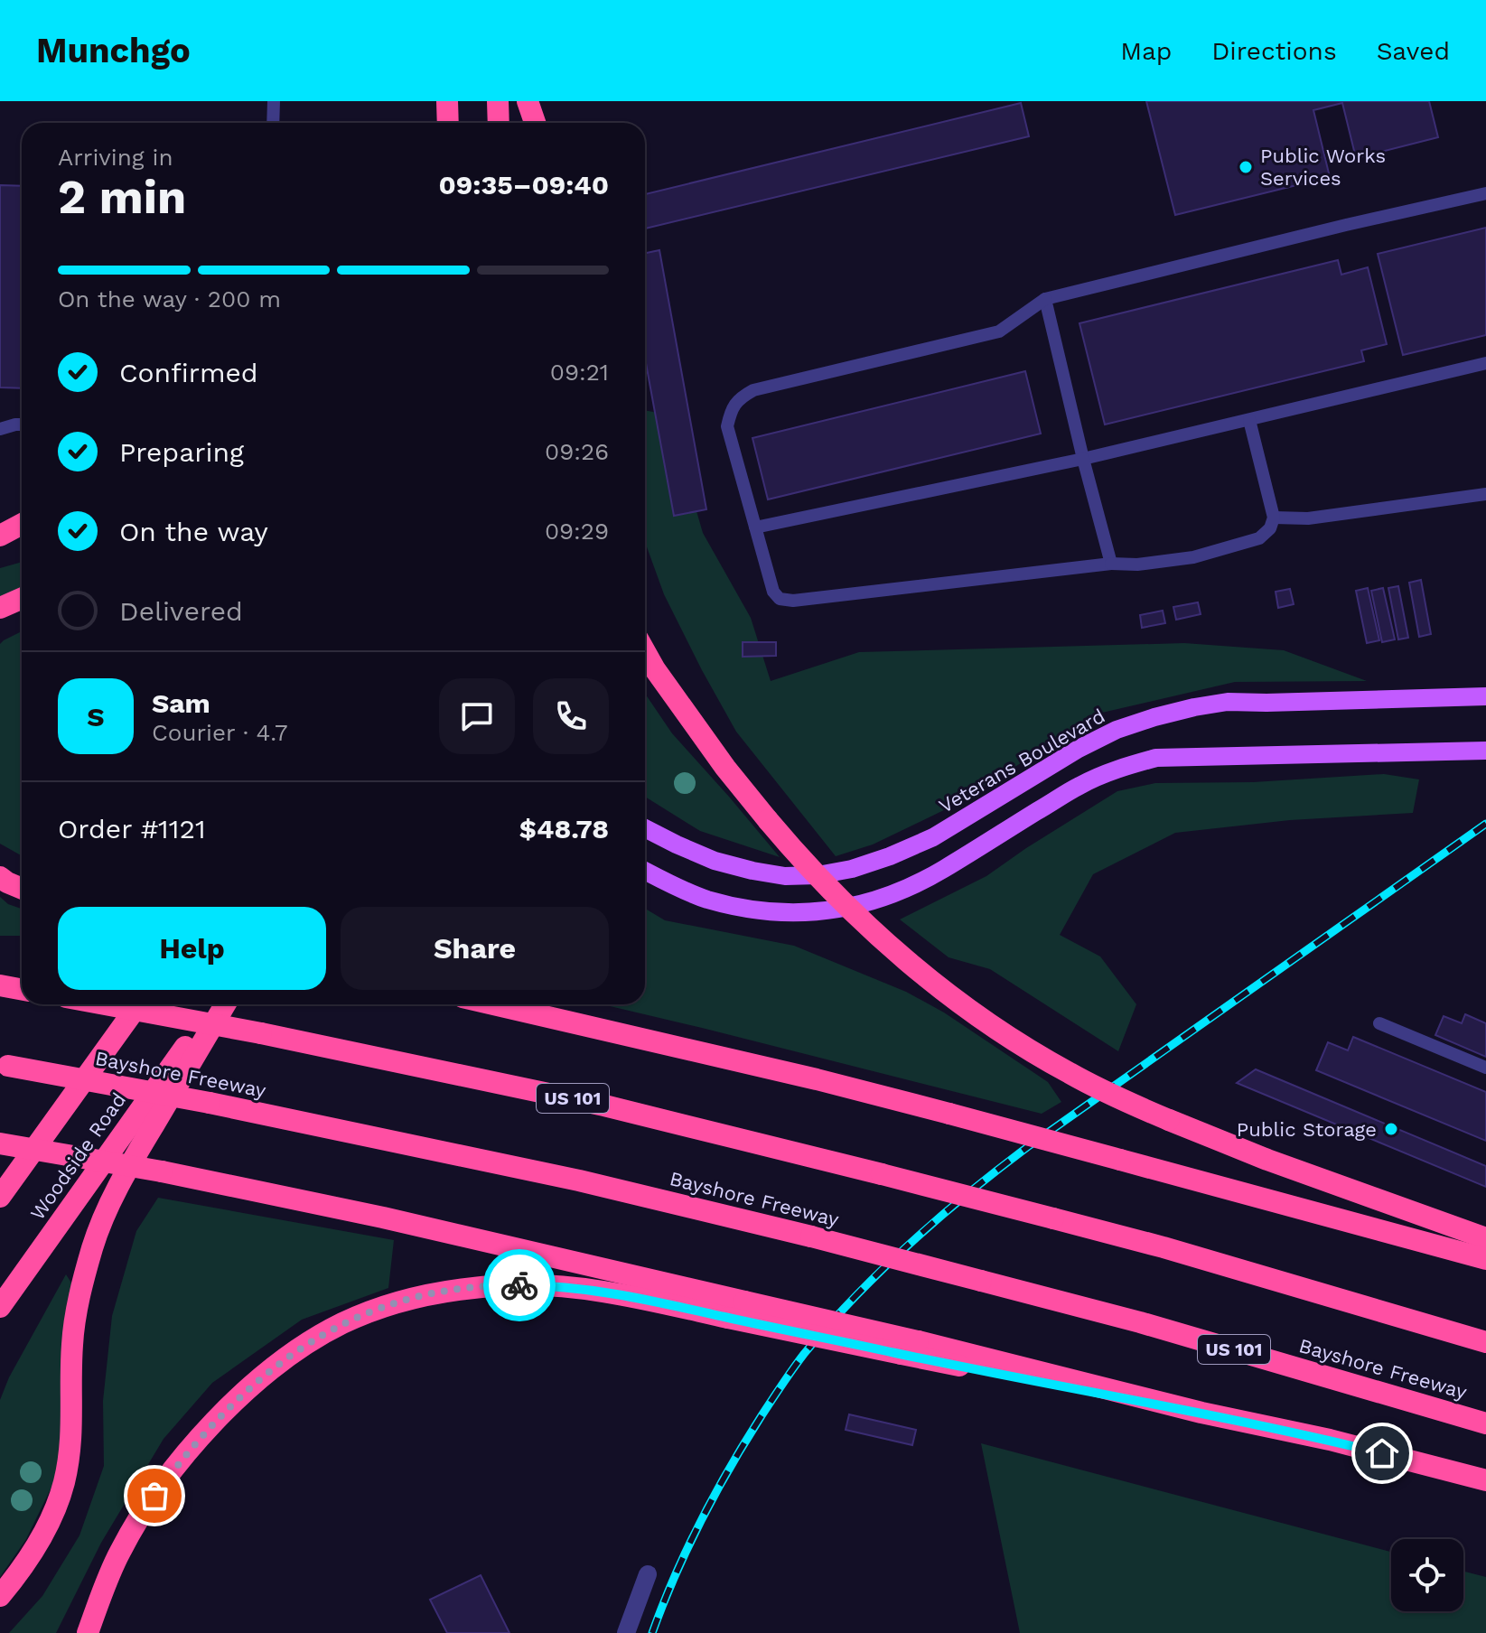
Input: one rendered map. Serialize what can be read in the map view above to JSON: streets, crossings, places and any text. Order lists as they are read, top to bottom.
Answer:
{
  "streets": {
    "highway": ["Bayshore Freeway", "US 101", "Woodside Road"],
    "main road": ["Veterans Boulevard"]
  },
  "places": ["Public Works Services", "Public Storage"],
  "page": {
    "header": "Munchgo",
    "nav": ["Map", "Directions", "Saved"],
    "heading": ["2 min", "Arriving in", "09:35–09:40"],
    "panel": [
      "Sam",
      "Courier · 4.7",
      "Order #1121",
      "$48.78"
    ],
    "bar": "On the way · 200 m",
    "list": [
      ["Confirmed", "09:21"],
      ["Preparing", "09:26"],
      ["On the way", "09:29"],
      "Delivered"
    ],
    "round": "S",
    "buttons": ["Help", "Share"]
  }
}
